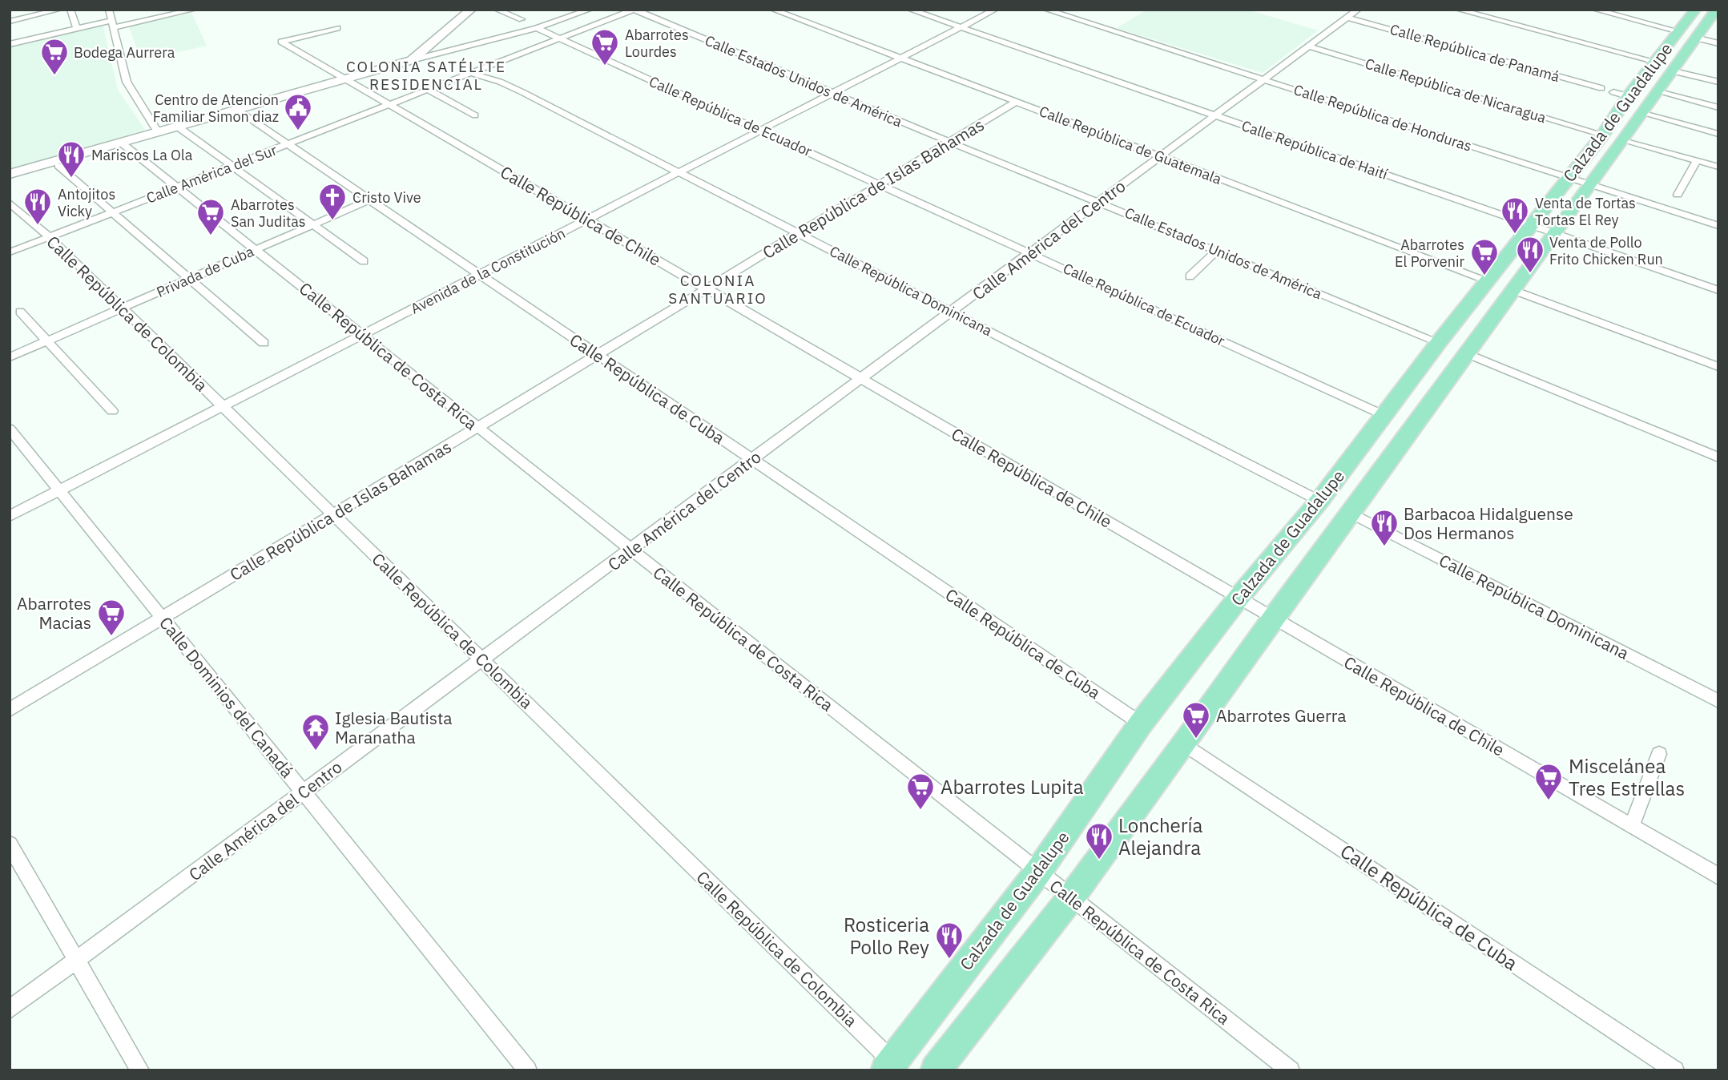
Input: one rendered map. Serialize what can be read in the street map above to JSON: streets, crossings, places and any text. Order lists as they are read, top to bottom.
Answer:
{
  "streets": {
    "main road": ["Calzada de Guadalupe"],
    "street": [
      "Calle República de Panamá",
      "Calle Estados Unidos de América",
      "Calle República de Nicaragua",
      "Calle República de Ecuador",
      "Calle República de Honduras",
      "Calle República de Guatemala",
      "Calle República de Haití",
      "Calle América del Sur",
      "Calle República de Islas Bahamas",
      "Calle República de Chile",
      "Calle América del Centro",
      "Avenida de la Constitución",
      "Privada de Cuba",
      "Calle República Dominicana",
      "Calle República de Colombia",
      "Calle República de Costa Rica",
      "Calle República de Cuba",
      "Calle Dominios del Canadá"
    ]
  },
  "crossings": [
    ["Calle República de Panamá", "Calle América del Centro"],
    ["Calle Estados Unidos de América", "Calzada de Guadalupe"],
    ["Calle Estados Unidos de América", "Calle América del Sur"],
    ["Calle Estados Unidos de América", "Calle República de Islas Bahamas"],
    ["Calle Estados Unidos de América", "Calle América del Centro"],
    ["Calle Estados Unidos de América", "Avenida de la Constitución"],
    ["Calle República de Nicaragua", "Calzada de Guadalupe"],
    ["Calle República de Nicaragua", "Calle América del Centro"],
    ["Calzada de Guadalupe", "Calle República de Ecuador"],
    ["Calzada de Guadalupe", "Calle República de Honduras"],
    ["Calzada de Guadalupe", "Calle República de Guatemala"],
    ["Calzada de Guadalupe", "Calle República de Haití"],
    ["Calzada de Guadalupe", "Calle República de Chile"],
    ["Calzada de Guadalupe", "Calle República Dominicana"],
    ["Calzada de Guadalupe", "Calle República de Colombia"],
    ["Calzada de Guadalupe", "Calle República de Costa Rica"],
    ["Calzada de Guadalupe", "Calle República de Cuba"],
    ["Calle República de Ecuador", "Calle América del Sur"],
    ["Calle República de Ecuador", "Calle República de Islas Bahamas"],
    ["Calle República de Ecuador", "Calle América del Centro"],
    ["Calle República de Ecuador", "Avenida de la Constitución"],
    ["Calle República de Honduras", "Calle América del Centro"],
    ["Calle República de Guatemala", "Calle República de Islas Bahamas"],
    ["Calle República de Guatemala", "Calle América del Centro"],
    ["Calle República de Guatemala", "Avenida de la Constitución"],
    ["Calle República de Haití", "Calle América del Centro"],
    ["Calle República de Haití", "Avenida de la Constitución"],
    ["Calle América del Sur", "Calle República de Chile"],
    ["Calle América del Sur", "Calle República Dominicana"],
    ["Calle América del Sur", "Calle República de Colombia"],
    ["Calle América del Sur", "Calle República de Costa Rica"],
    ["Calle América del Sur", "Calle República de Cuba"],
    ["Calle República de Islas Bahamas", "Calle República de Chile"],
    ["Calle República de Islas Bahamas", "Calle República Dominicana"],
    ["Calle República de Islas Bahamas", "Calle República de Colombia"],
    ["Calle República de Islas Bahamas", "Calle República de Costa Rica"],
    ["Calle República de Islas Bahamas", "Calle República de Cuba"],
    ["Calle República de Islas Bahamas", "Calle Dominios del Canadá"],
    ["Calle República de Chile", "Calle América del Centro"],
    ["Calle República de Chile", "Avenida de la Constitución"],
    ["Calle América del Centro", "Calle República Dominicana"],
    ["Calle América del Centro", "Calle República de Colombia"],
    ["Calle América del Centro", "Calle República de Costa Rica"],
    ["Calle América del Centro", "Calle República de Cuba"],
    ["Calle América del Centro", "Calle Dominios del Canadá"],
    ["Avenida de la Constitución", "Calle República Dominicana"],
    ["Avenida de la Constitución", "Calle República de Colombia"],
    ["Avenida de la Constitución", "Calle República de Costa Rica"],
    ["Avenida de la Constitución", "Calle República de Cuba"],
    ["Avenida de la Constitución", "Calle Dominios del Canadá"],
    ["Privada de Cuba", "Calle República de Colombia"],
    ["Privada de Cuba", "Calle República de Costa Rica"],
    ["Privada de Cuba", "Calle República de Cuba"]
  ],
  "districts": ["COLONIA SATÉLITE RESIDENCIAL", "COLONIA SANTUARIO"],
  "places": {
    "supermarket": [
      "Abarrotes Lourdes",
      "Bodega Aurrera",
      "Abarrotes San Juditas",
      "Abarrotes El Porvenir",
      "Abarrotes Macias",
      "Abarrotes Guerra",
      "Miscelánea Tres Estrellas",
      "Abarrotes Lupita"
    ],
    "public building": ["Centro de Atencion Familiar Simon diaz"],
    "restaurant": [
      "Mariscos La Ola",
      "Antojitos Vicky",
      "Venta de Tortas Tortas El Rey",
      "Venta de Pollo Frito Chicken Run",
      "Barbacoa Hidalguense Dos Hermanos",
      "Lonchería Alejandra",
      "Rosticeria Pollo Rey"
    ],
    "church": ["Cristo Vive"],
    "temple": ["Iglesia Bautista Maranatha"]
  }
}
